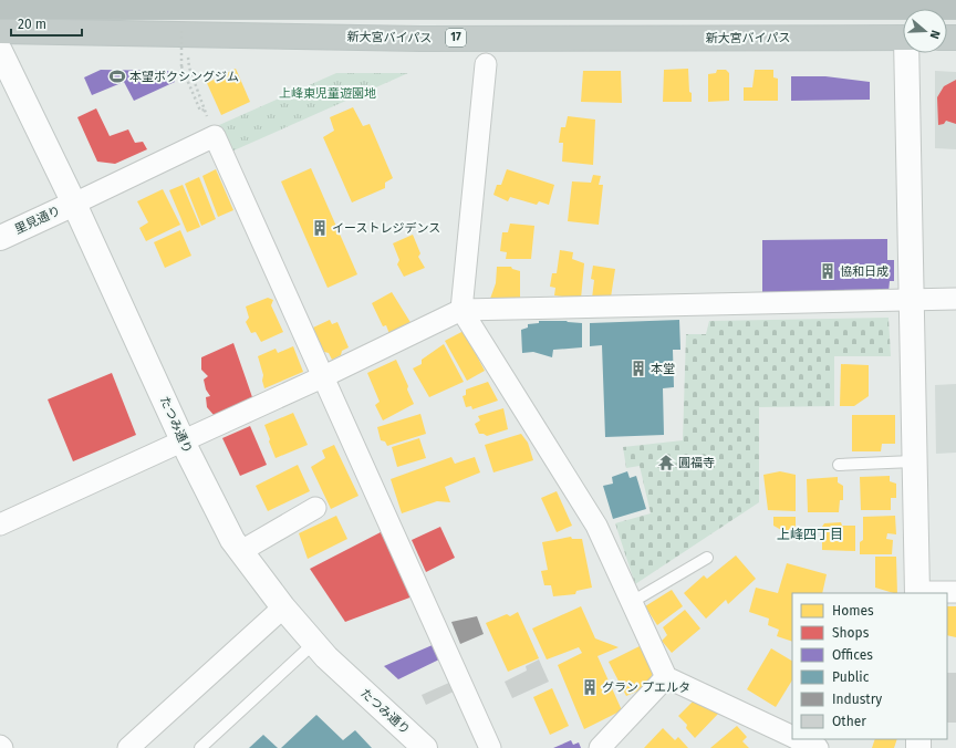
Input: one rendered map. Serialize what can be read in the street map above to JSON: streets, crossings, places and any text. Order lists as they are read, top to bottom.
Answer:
{
  "streets": {
    "highway": ["新大宮バイパス", "17"],
    "main road": ["里見通り", "たつみ通り"]
  },
  "crossings": [
    ["里見通り", "たつみ通り"]
  ],
  "districts": ["上峰四丁目"],
  "parks": ["上峰東児童遊園地"],
  "places": {
    "sports": ["本望ボクシングジム"],
    "building": [
      "イーストレジデンス",
      "協和日成",
      "本堂",
      "グラン プエルタ"
    ],
    "temple": ["圓福寺"]
  },
  "legend": [
    "Homes",
    "Shops",
    "Offices",
    "Public",
    "Industry",
    "Other"
  ],
  "scale_bar": "20 m",
  "north": "right"
}
